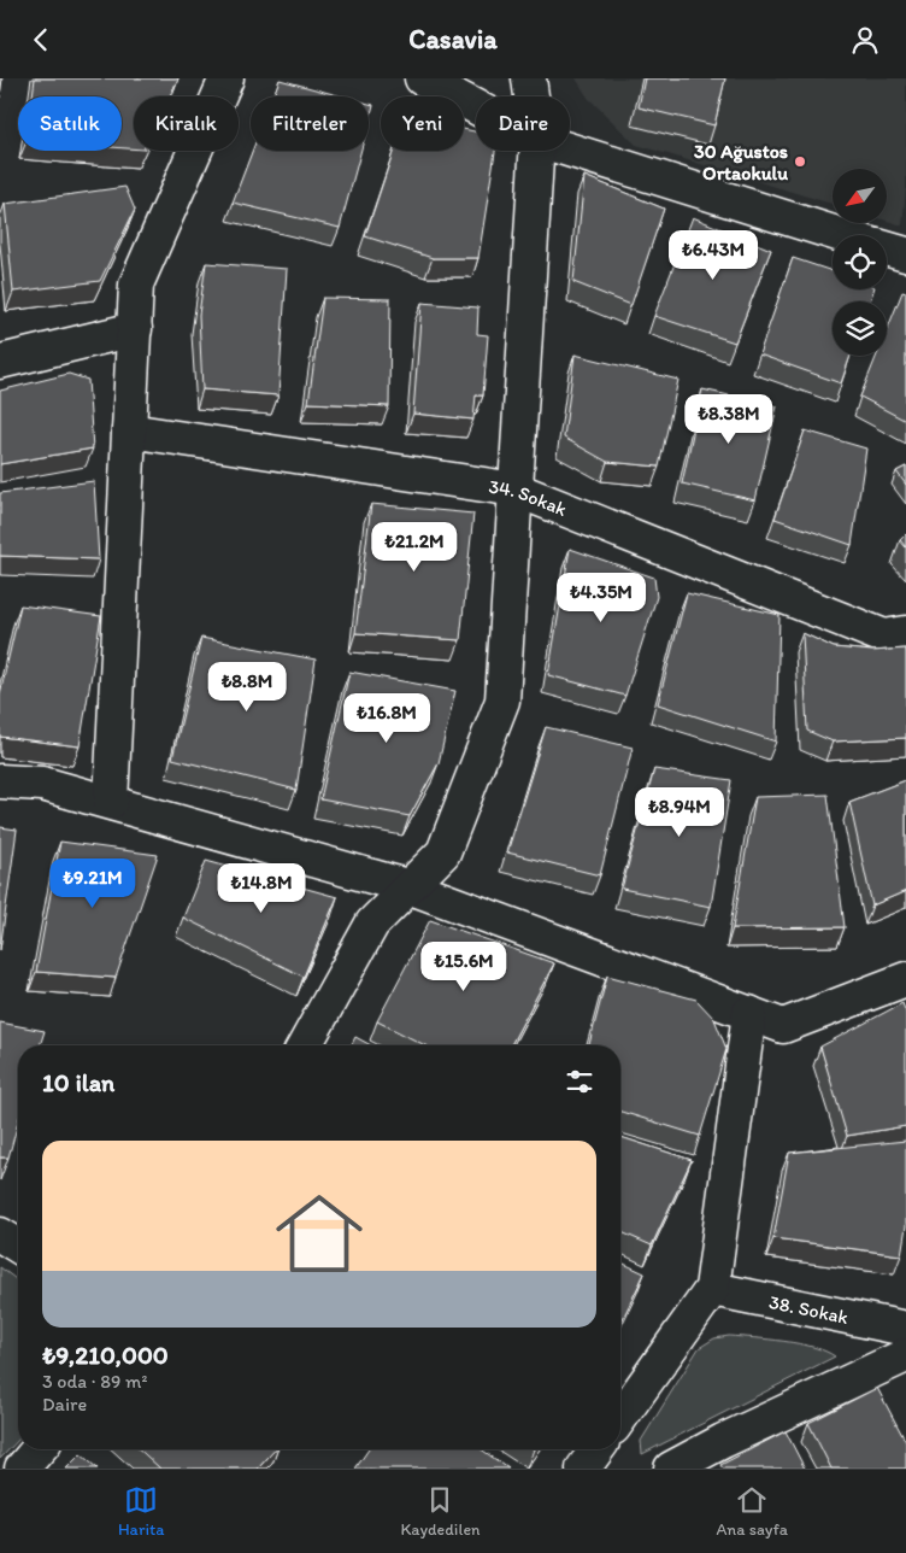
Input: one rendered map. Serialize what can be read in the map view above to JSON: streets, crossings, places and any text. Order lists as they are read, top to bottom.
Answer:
{
  "streets": {
    "street": ["34. Sokak", "38. Sokak"]
  },
  "places": ["30 Ağustos Ortaokulu"],
  "north": "bottom left",
  "page": {
    "header": "Casavia",
    "chip": [
      "Satılık",
      "Kiralık",
      "Filtreler",
      "Yeni",
      "Daire"
    ],
    "price": [
      "₺6.43M",
      "₺8.38M",
      "₺21.2M",
      "₺4.35M",
      "₺8.8M",
      "₺16.8M",
      "₺8.94M",
      "₺9.21M",
      "₺14.8M",
      "₺15.6M"
    ],
    "heading": "10 ilan",
    "list": [
      {
        "name": "₺9,210,000",
        "note": "3 oda · 89 m² · Daire"
      }
    ],
    "tabs": ["Harita", "Kaydedilen", "Ana sayfa"]
  }
}
